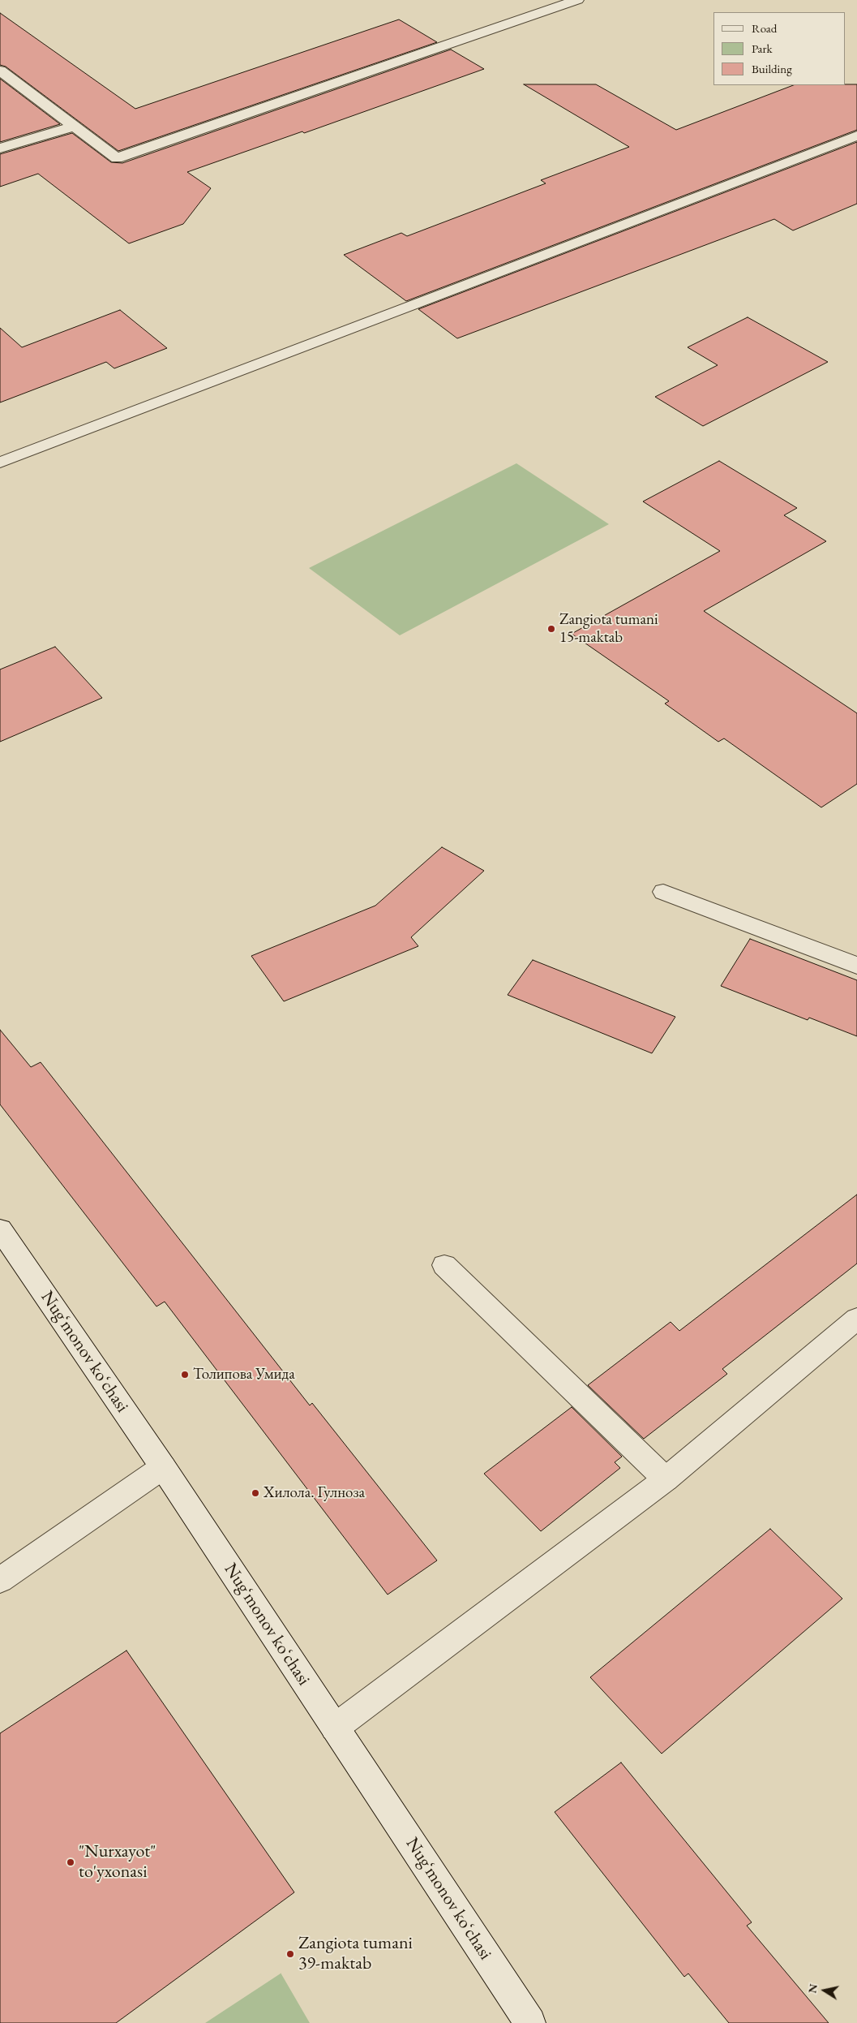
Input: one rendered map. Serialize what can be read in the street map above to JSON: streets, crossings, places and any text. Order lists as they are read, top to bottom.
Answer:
{
  "streets": {
    "street": ["Nugʻmonov koʻchasi"]
  },
  "places": [
    "Zangiota tumani 15-maktab",
    "Толипова Умида",
    "Хилола. Гулноза",
    "\"Nurxayot\" to'yxonasi",
    "Zangiota tumani 39-maktab"
  ],
  "legend": ["Road", "Park", "Building"],
  "north": "left"
}
